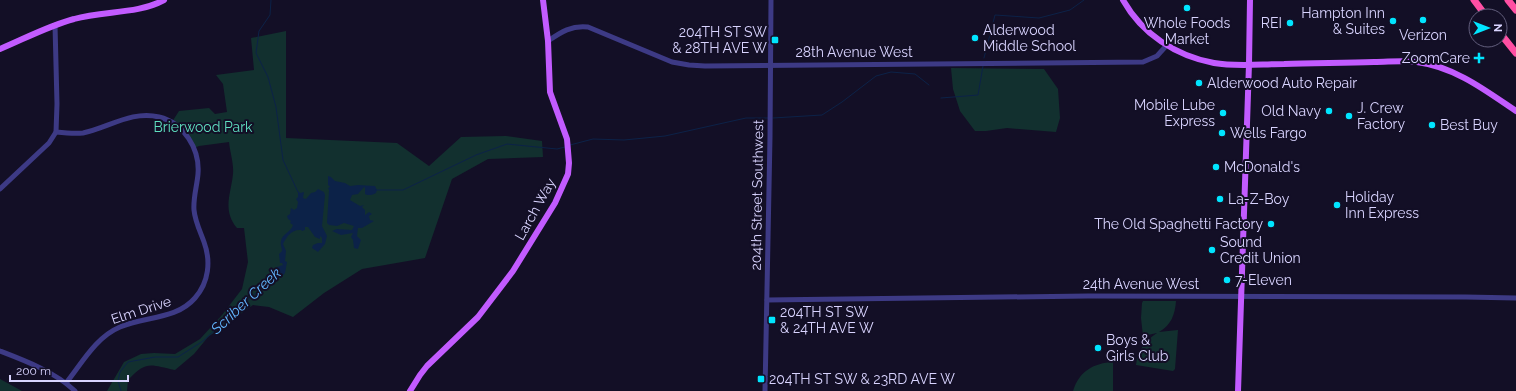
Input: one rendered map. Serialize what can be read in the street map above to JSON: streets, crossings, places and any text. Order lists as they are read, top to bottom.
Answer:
{
  "streets": {
    "main road": ["Larch Way"],
    "street": [
      "28th Avenue West",
      "204th Street Southwest",
      "24th Avenue West",
      "Elm Drive"
    ]
  },
  "crossings": [
    ["28th Avenue West", "204th Street Southwest"],
    ["28th Avenue West", "Larch Way"],
    ["204th Street Southwest", "24th Avenue West"]
  ],
  "water": ["Scriber Creek"],
  "parks": ["Brierwood Park"],
  "places": {
    "other": [
      "Whole Foods Market",
      "Verizon",
      "Hampton Inn & Suites",
      "REI",
      "Alderwood Middle School",
      "Alderwood Auto Repair",
      "Old Navy",
      "Mobile Lube Express",
      "J. Crew Factory",
      "Best Buy",
      "Wells Fargo",
      "McDonald's",
      "La-Z-Boy",
      "Holiday Inn Express",
      "The Old Spaghetti Factory",
      "Sound Credit Union",
      "7-Eleven",
      "Boys & Girls Club"
    ],
    "transit": ["204TH ST SW & 28TH AVE W", "204TH ST SW & 24TH AVE W", "204TH ST SW & 23RD AVE W"],
    "health": ["ZoomCare"]
  },
  "scale_bar": "200 m",
  "north": "right"
}
